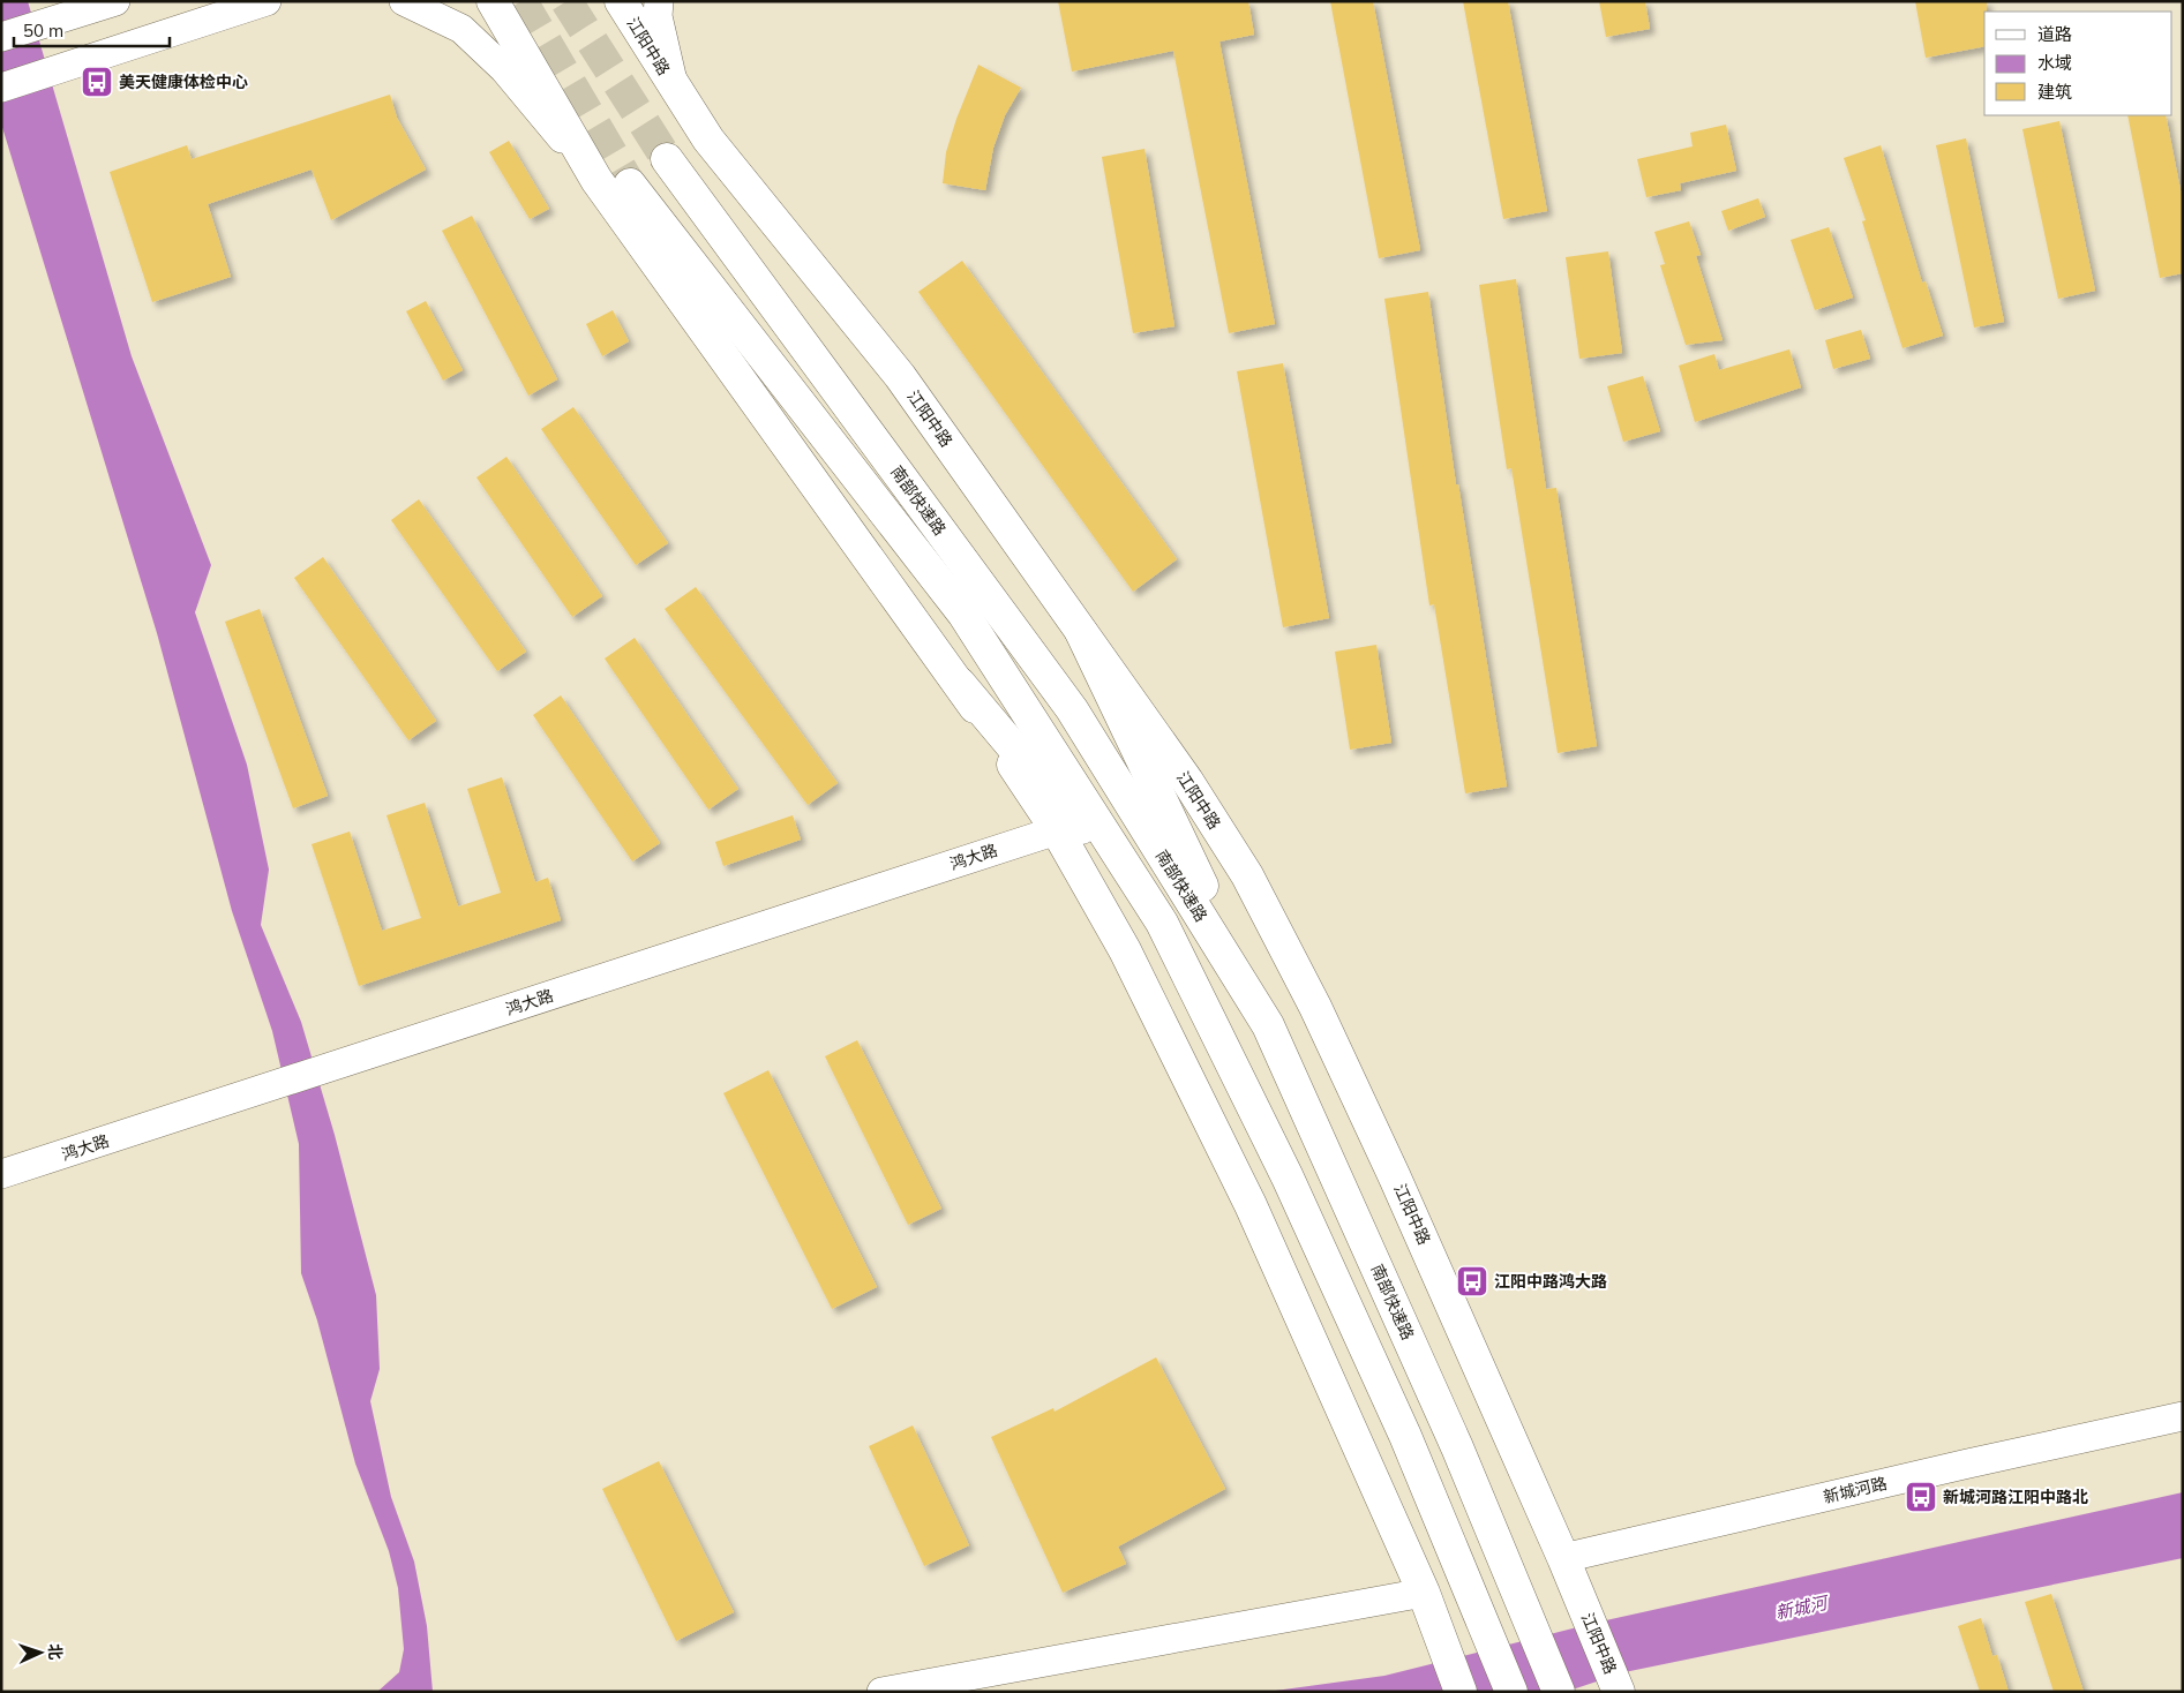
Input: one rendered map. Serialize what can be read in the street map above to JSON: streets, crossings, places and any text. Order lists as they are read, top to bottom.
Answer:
{
  "streets": {
    "main road": ["江阳中路", "南部快速路"],
    "street": ["鸿大路", "新城河路"]
  },
  "crossings": [
    ["江阳中路", "新城河路"]
  ],
  "water": ["新城河"],
  "places": {
    "bus stop": ["美天健康体检中心", "江阳中路鸿大路", "新城河路江阳中路北"]
  },
  "legend": ["道路", "水域", "建筑"],
  "scale_bar": "50 m",
  "north": "right"
}
